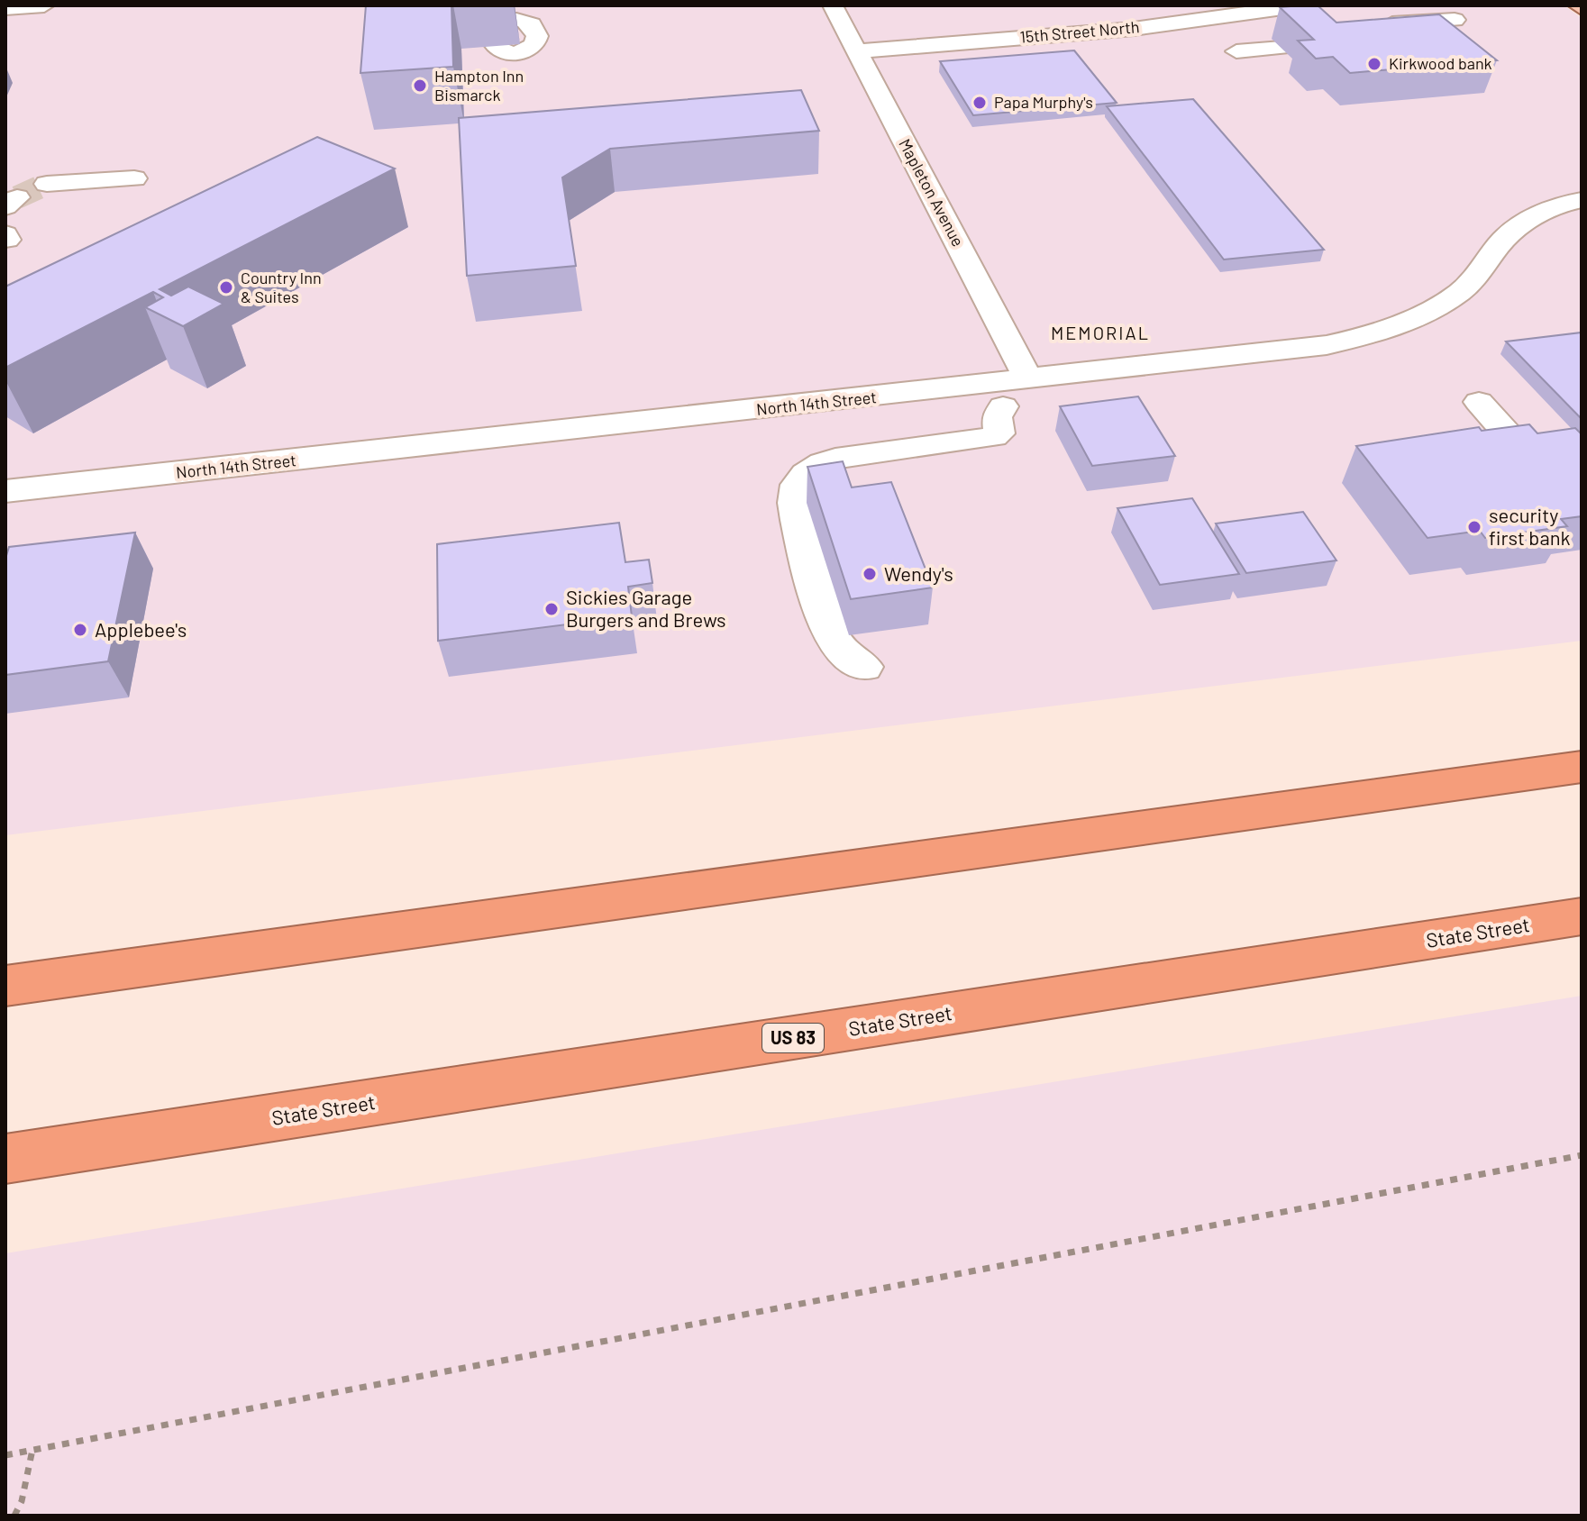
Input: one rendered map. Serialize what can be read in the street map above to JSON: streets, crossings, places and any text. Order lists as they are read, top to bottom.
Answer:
{
  "streets": {
    "highway": ["State Street", "US 83"],
    "street": ["15th Street North", "Mapleton Avenue", "North 14th Street"]
  },
  "crossings": [
    ["15th Street North", "Mapleton Avenue"],
    ["Mapleton Avenue", "North 14th Street"]
  ],
  "districts": ["MEMORIAL"],
  "places": [
    "Kirkwood bank",
    "Hampton Inn Bismarck",
    "Papa Murphy's",
    "Country Inn & Suites",
    "security first bank",
    "Wendy's",
    "Sickies Garage Burgers and Brews",
    "Applebee's"
  ]
}
